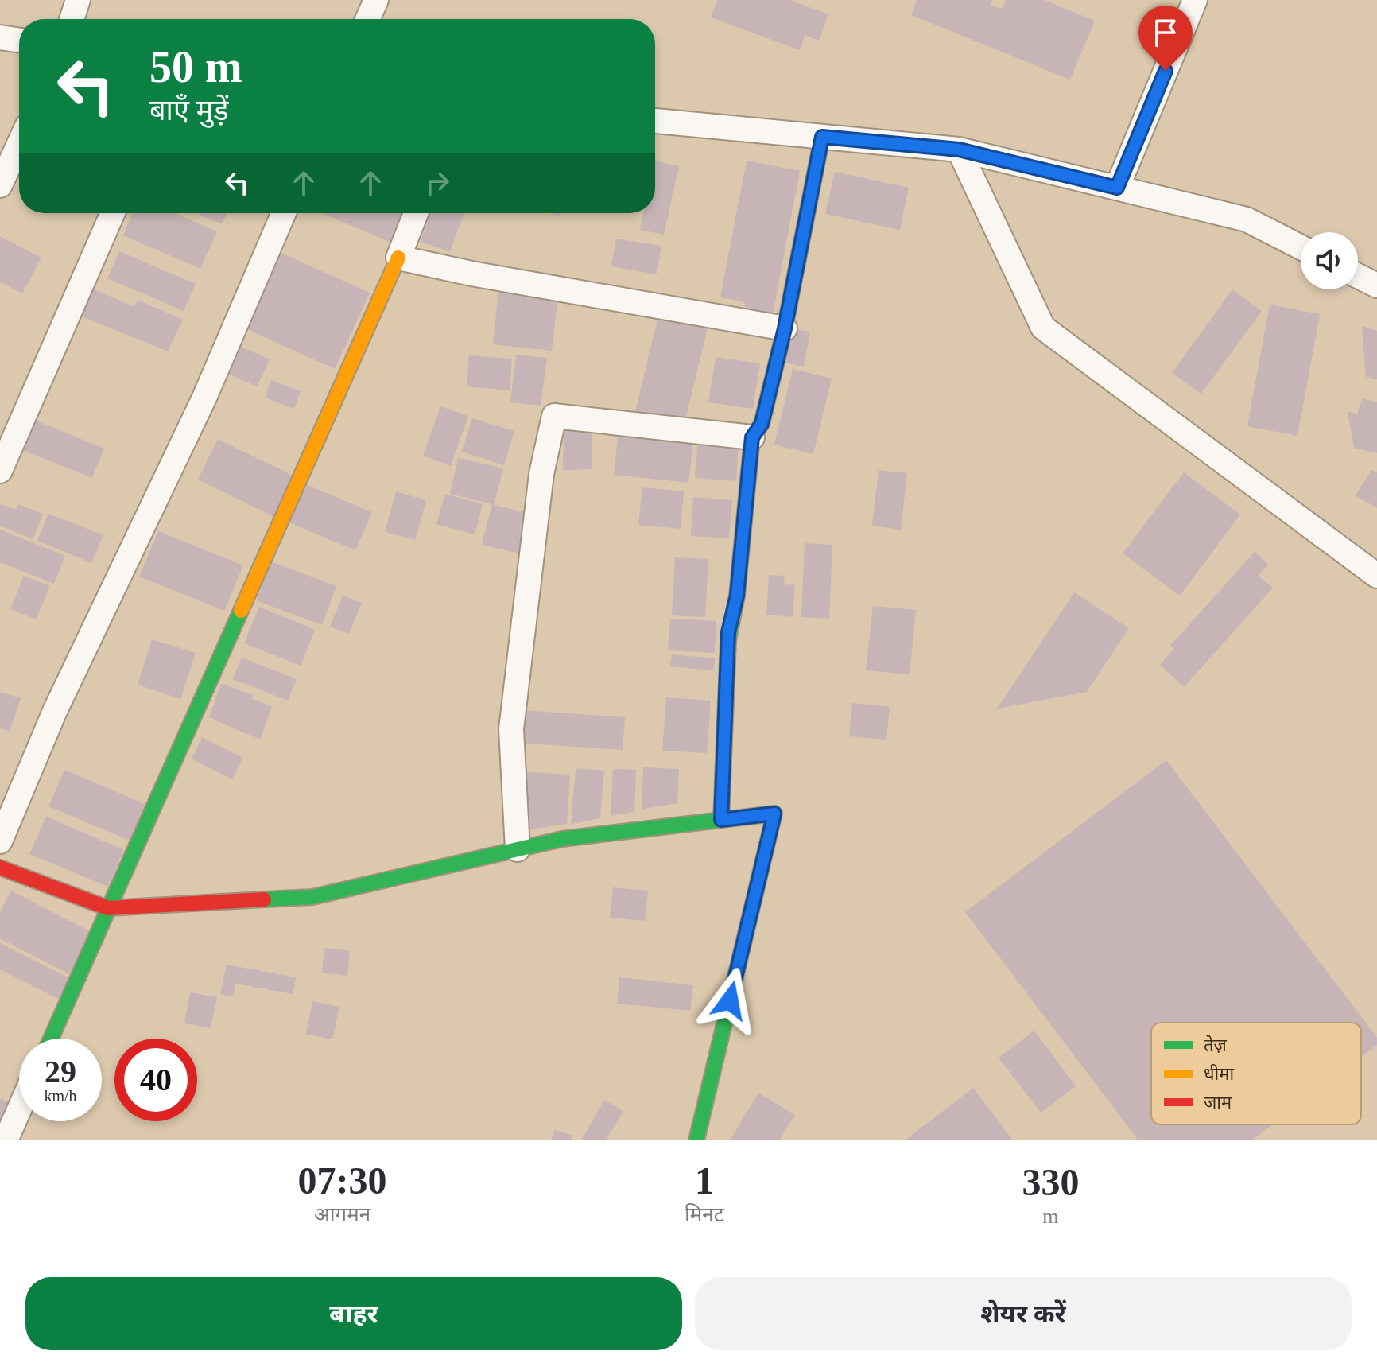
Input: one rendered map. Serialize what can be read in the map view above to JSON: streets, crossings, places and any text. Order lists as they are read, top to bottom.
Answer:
{
  "legend": ["तेज़", "धीमा", "जाम"],
  "page": {
    "turn": ["50 m", "बाएँ मुड़ें"],
    "speed": "29 km/h",
    "limit": "40",
    "eta": [
      "07:30",
      "आगमन",
      "1",
      "मिनट",
      "330",
      "m"
    ],
    "buttons": ["बाहर", "शेयर करें"]
  }
}
